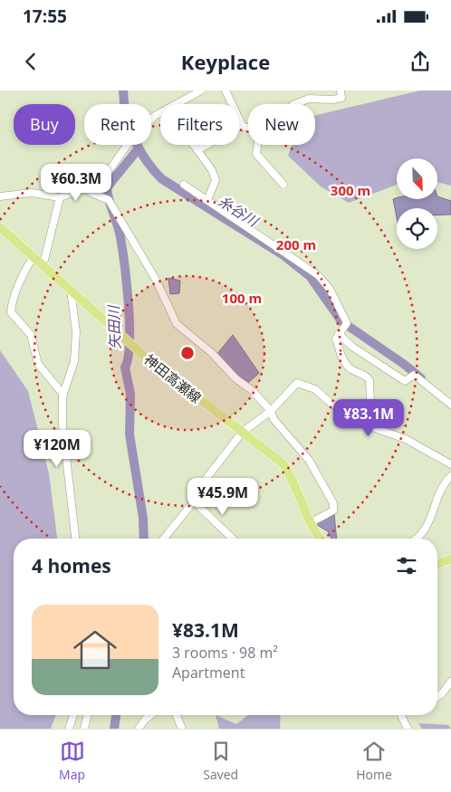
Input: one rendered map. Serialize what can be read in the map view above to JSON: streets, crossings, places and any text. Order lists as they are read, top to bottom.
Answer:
{
  "streets": {
    "main road": ["神田高瀬線"]
  },
  "water": ["糸谷川", "矢田川"],
  "north": "bottom right",
  "page": {
    "status": "17:55",
    "header": "Keyplace",
    "chip": [
      "Buy",
      "Rent",
      "Filters",
      "New"
    ],
    "price": [
      "¥60.3M",
      "¥83.1M",
      "¥120M",
      "¥45.9M"
    ],
    "heading": "4 homes",
    "list": [
      {
        "name": "¥83.1M",
        "note": "3 rooms · 98 m² · Apartment"
      }
    ],
    "tabs": ["Map", "Saved", "Home"]
  },
  "rings": ["300 m", "200 m", "100 m"]
}
